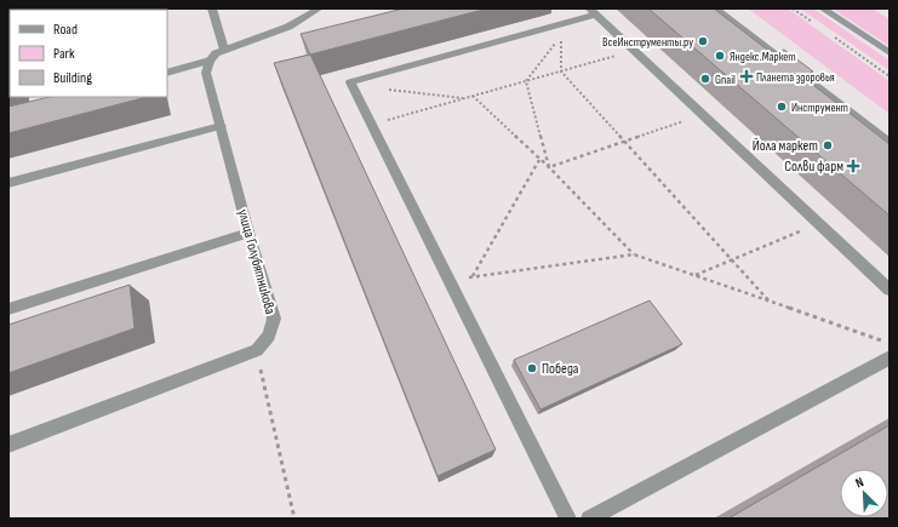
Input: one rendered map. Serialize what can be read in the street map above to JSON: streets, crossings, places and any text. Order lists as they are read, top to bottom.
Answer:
{
  "streets": {
    "street": ["улица Голубятникова"]
  },
  "places": {
    "other": [
      "ВсеИнструменты.ру",
      "Яндекс.Маркет",
      "Gnail",
      "Инструмент",
      "Йола маркет",
      "Победа"
    ],
    "health": ["Планета здоровья", "Солви фарм"]
  },
  "legend": ["Road", "Park", "Building"],
  "north": "top left"
}
